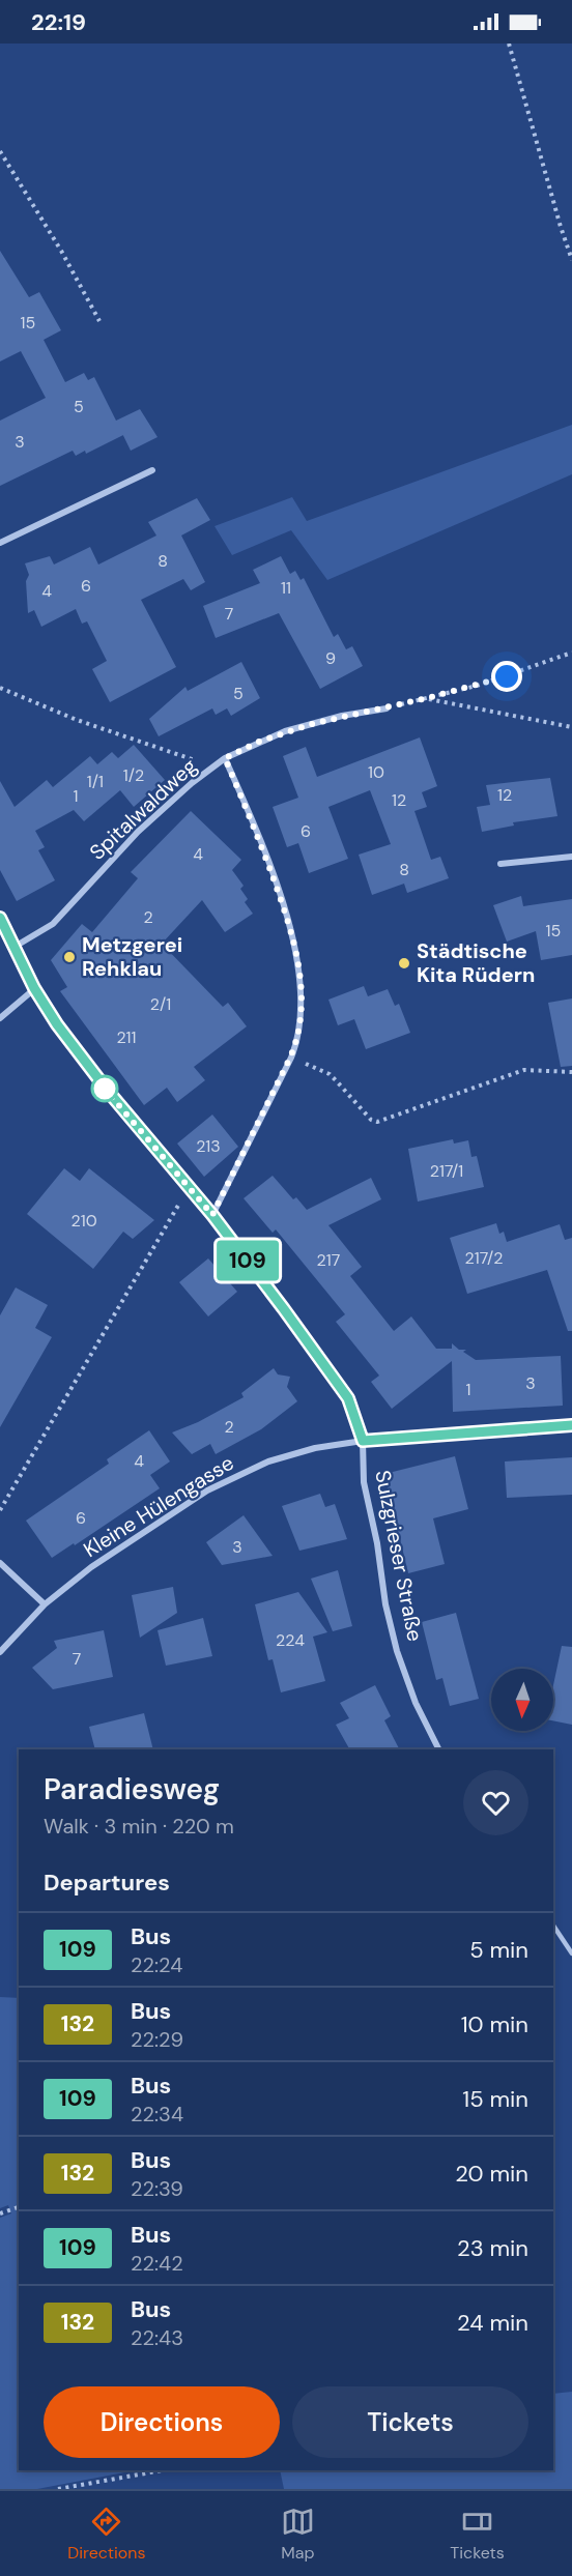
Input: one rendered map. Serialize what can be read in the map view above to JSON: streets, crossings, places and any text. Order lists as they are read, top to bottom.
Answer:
{
  "streets": {
    "street": ["Spitalwaldweg", "Kleine Hülengasse", "Sulzgrieser Straße"]
  },
  "crossings": [
    ["Spitalwaldweg", "Sulzgrieser Straße"],
    ["Kleine Hülengasse", "Sulzgrieser Straße"]
  ],
  "places": ["Metzgerei Rehklau", "Städtische Kita Rüdern"],
  "lines": ["bus line 109"],
  "house_numbers": [
    "15",
    "5",
    "3",
    "8",
    "6",
    "11",
    "4",
    "7",
    "9",
    "5",
    "10",
    "1/2",
    "1/1",
    "12",
    "1",
    "12",
    "6",
    "4",
    "8",
    "2",
    "15",
    "2/1",
    "211",
    "213",
    "217/1",
    "210",
    "217/2",
    "217",
    "3",
    "1",
    "2",
    "4",
    "6",
    "3",
    "224",
    "7"
  ],
  "north": "bottom",
  "page": {
    "status": "22:19",
    "on_map": "109",
    "heading": [
      ["Paradiesweg", "Walk · 3 min · 220 m"],
      "Departures"
    ],
    "list": [
      {
        "mark": "109",
        "name": "Bus",
        "note": "22:24",
        "value": "5 min"
      },
      {
        "mark": "132",
        "name": "Bus",
        "note": "22:29",
        "value": "10 min"
      },
      {
        "mark": "109",
        "name": "Bus",
        "note": "22:34",
        "value": "15 min"
      },
      {
        "mark": "132",
        "name": "Bus",
        "note": "22:39",
        "value": "20 min"
      },
      {
        "mark": "109",
        "name": "Bus",
        "note": "22:42",
        "value": "23 min"
      },
      {
        "mark": "132",
        "name": "Bus",
        "note": "22:43",
        "value": "24 min"
      }
    ],
    "buttons": ["Directions", "Tickets"],
    "tabs": ["Directions", "Map", "Tickets"]
  }
}
